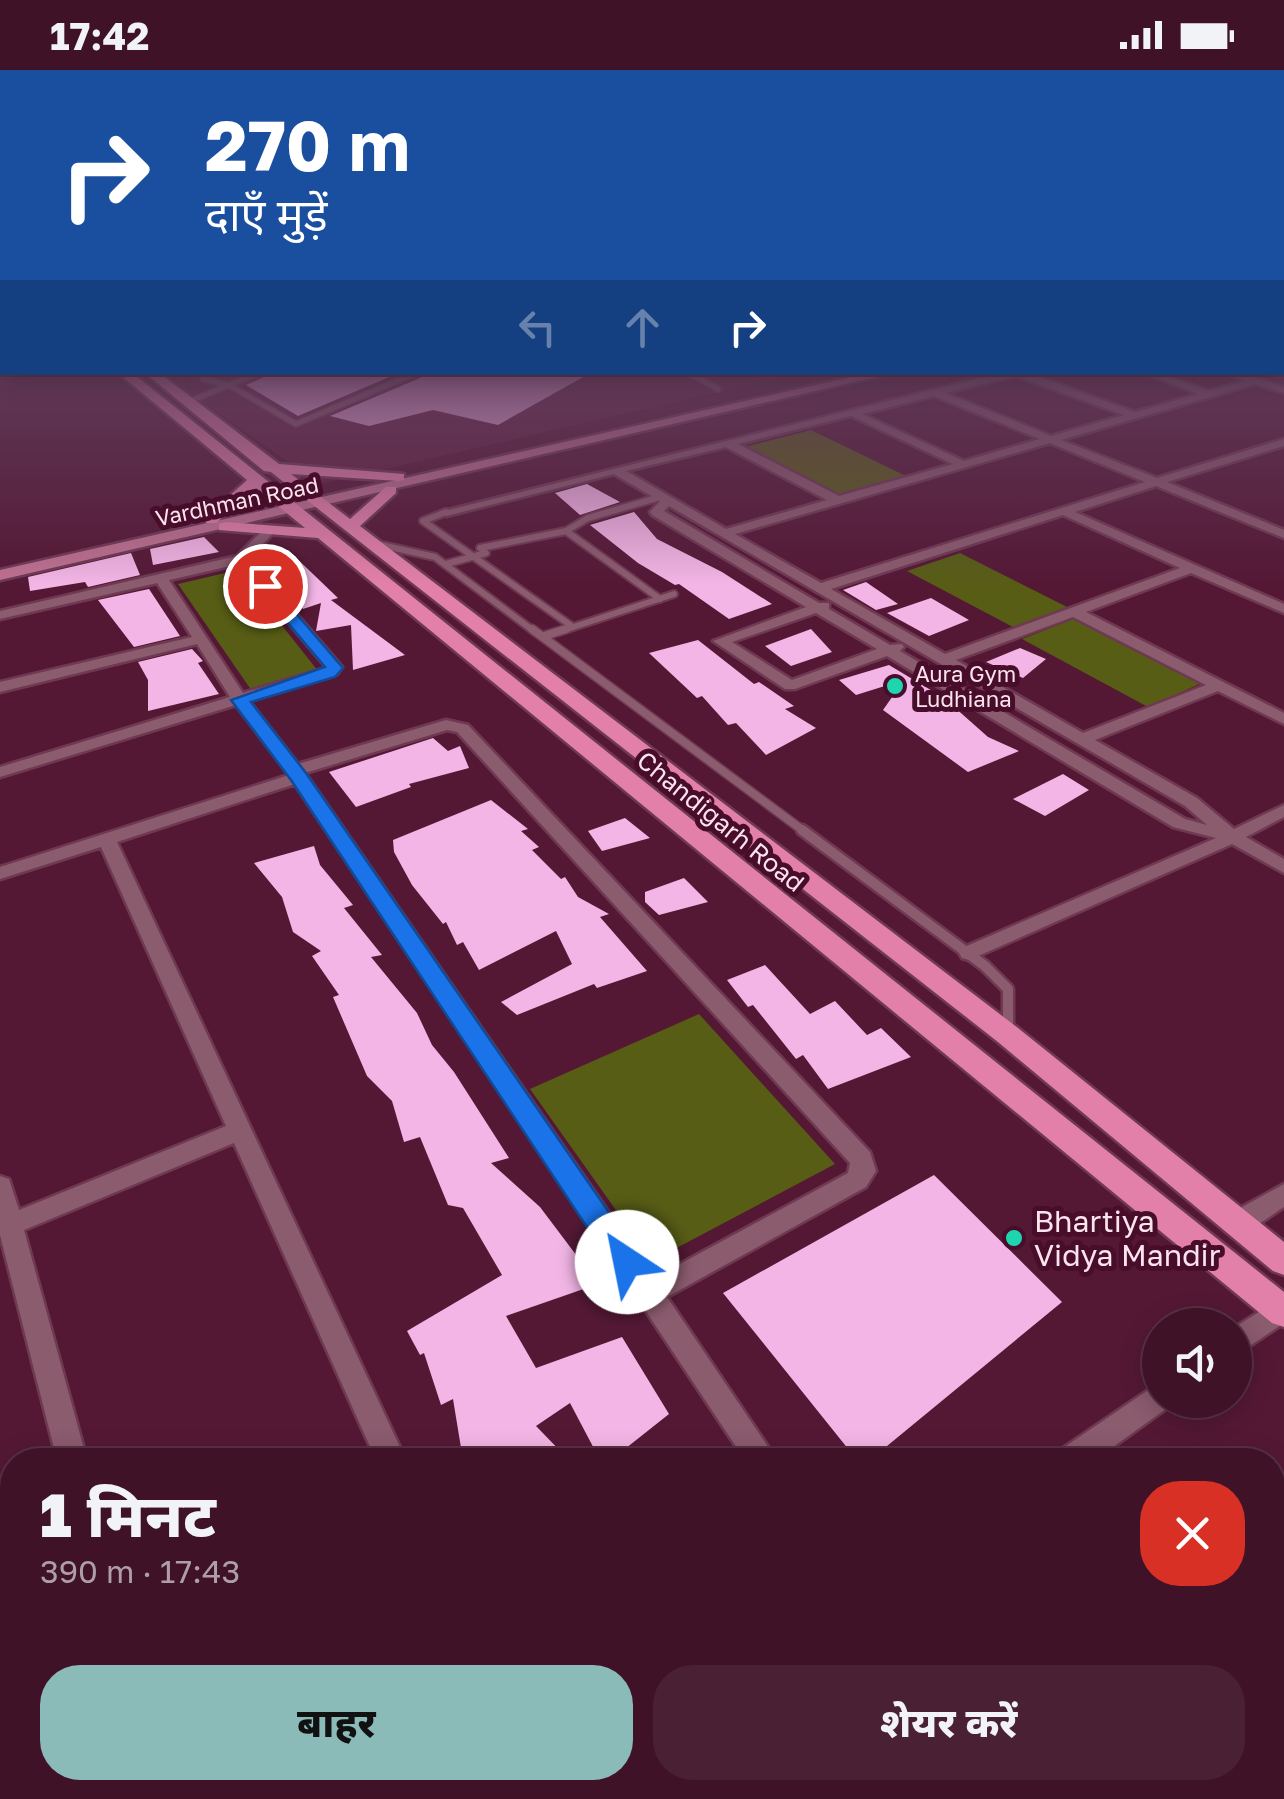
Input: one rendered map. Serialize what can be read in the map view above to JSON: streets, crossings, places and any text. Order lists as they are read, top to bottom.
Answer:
{
  "streets": {
    "main road": ["Chandigarh Road"],
    "street": ["Vardhman Road"]
  },
  "crossings": [
    ["Vardhman Road", "Chandigarh Road"]
  ],
  "places": ["Aura Gym Ludhiana", "Bhartiya Vidya Mandir"],
  "page": {
    "status": "17:42",
    "turn": ["270 m", "दाएँ मुड़ें"],
    "heading": ["1 मिनट", "390 m · 17:43"],
    "buttons": ["बाहर", "शेयर करें"]
  }
}
